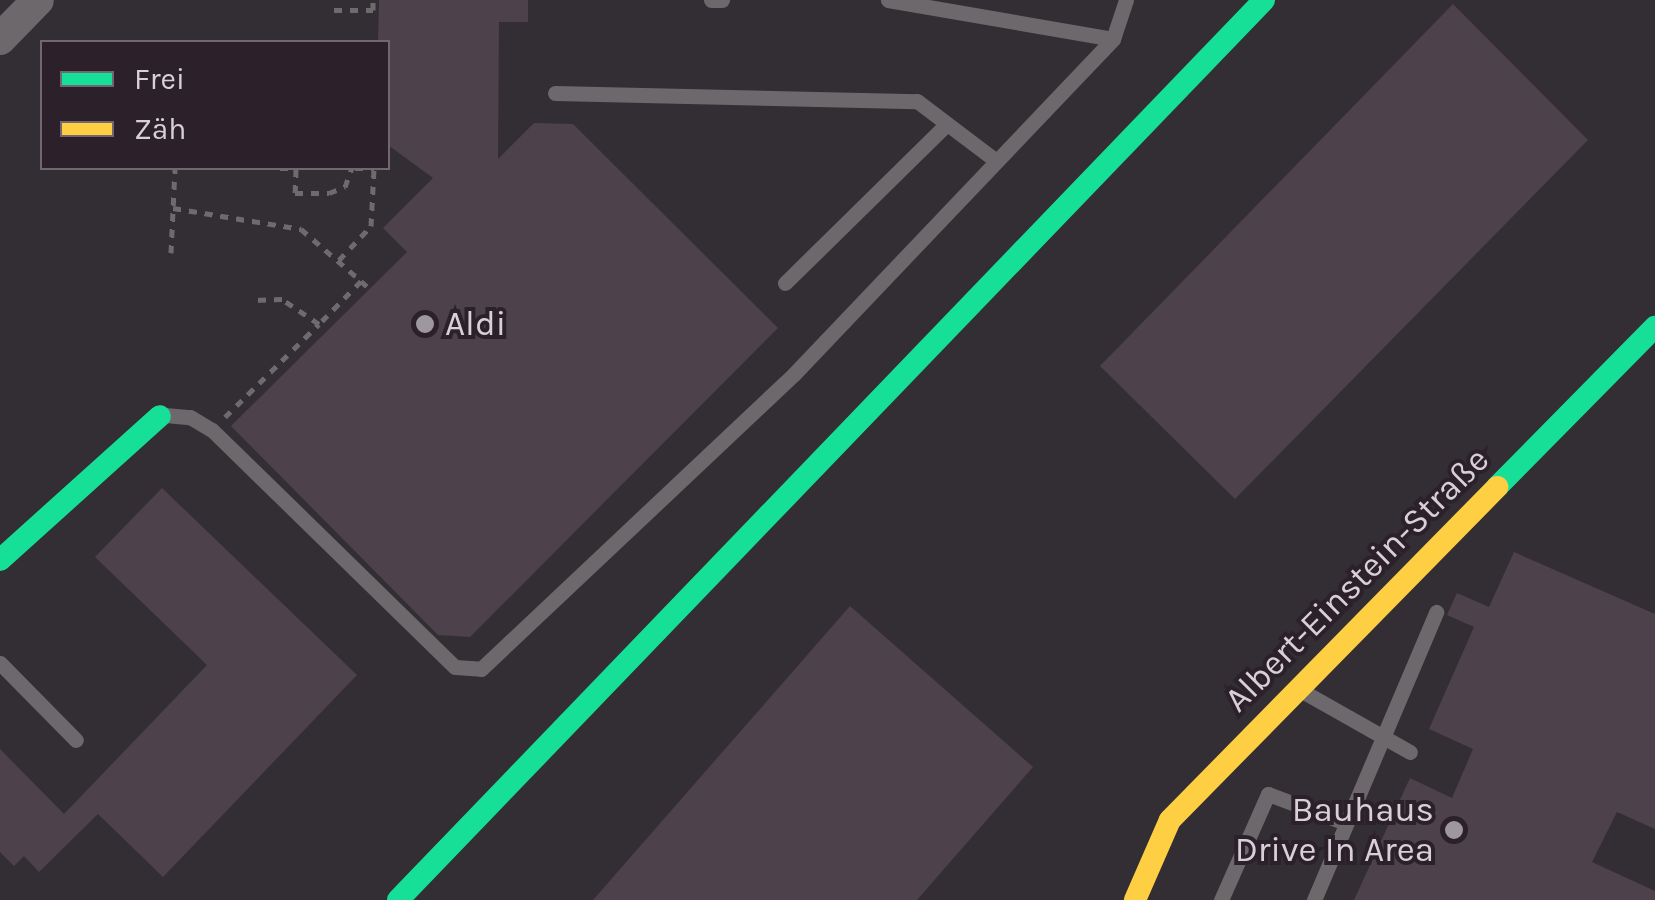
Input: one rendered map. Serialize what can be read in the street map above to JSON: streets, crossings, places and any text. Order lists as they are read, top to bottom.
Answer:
{
  "streets": {
    "main road": ["Albert-Einstein-Straße"]
  },
  "places": ["Aldi", "Bauhaus Drive In Area"],
  "legend": ["Frei", "Zäh"]
}
